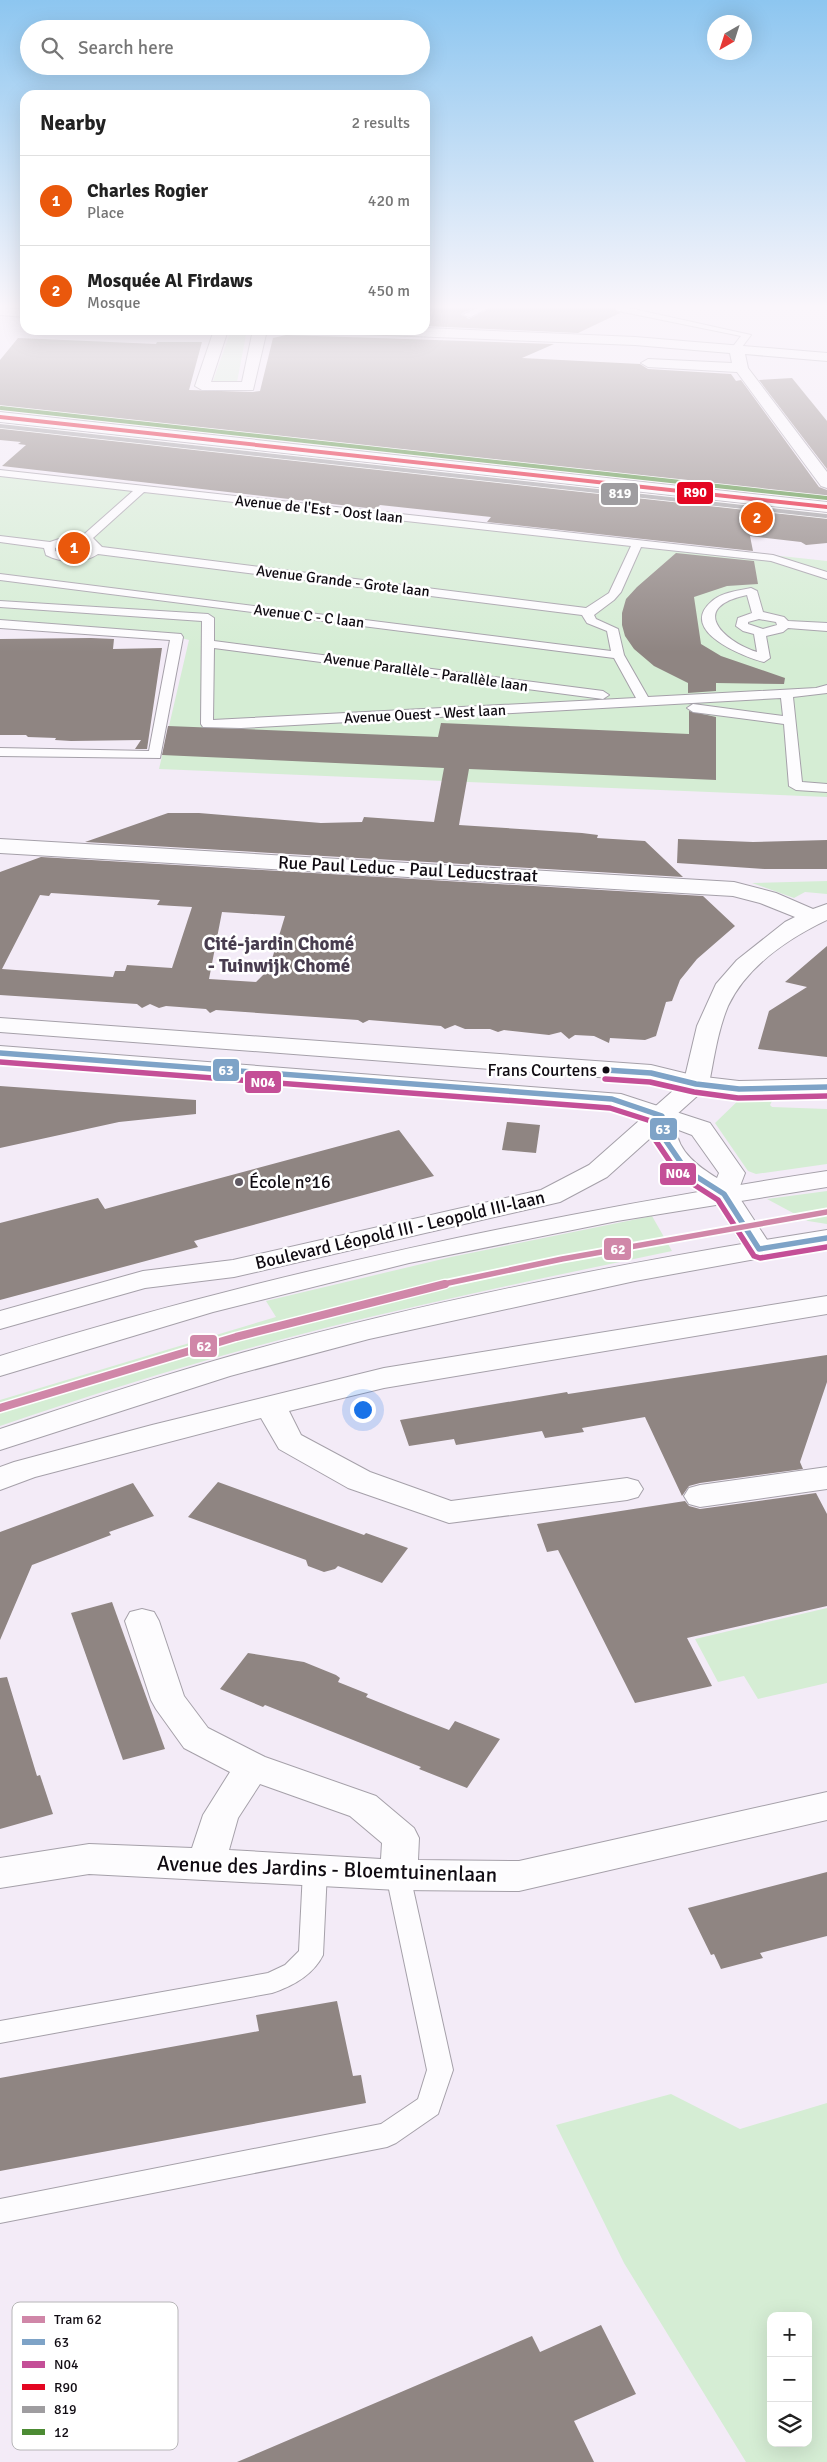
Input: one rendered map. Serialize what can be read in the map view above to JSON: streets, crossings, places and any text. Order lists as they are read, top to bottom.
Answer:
{
  "streets": {
    "street": ["Rue Paul Leduc - Paul Leducstraat", "Boulevard Léopold III - Leopold III-laan", "Avenue des Jardins - Bloemtuinenlaan"],
    "lane": [
      "Avenue de l'Est - Oost laan",
      "Avenue Grande - Grote laan",
      "Avenue C - C laan",
      "Avenue Parallèle - Parallèle laan",
      "Avenue Ouest - West laan"
    ]
  },
  "crossings": [
    ["Avenue Parallèle - Parallèle laan", "Avenue Ouest - West laan"]
  ],
  "districts": ["Cité-jardin Chomé - Tuinwijk Chomé"],
  "places": ["Frans Courtens", "École n°16"],
  "lines": [
    "transit line R90",
    "transit line 12",
    "transit line 819",
    "transit line 63",
    "transit line N04",
    "tram line 62"
  ],
  "legend": [
    "Tram 62",
    "63",
    "N04",
    "R90",
    "819",
    "12"
  ],
  "north": "bottom left",
  "page": {
    "search": "Search here",
    "heading": ["Nearby", "2 results"],
    "list": [
      {
        "mark": "1",
        "name": "Charles Rogier",
        "note": "Place",
        "value": "420 m"
      },
      {
        "mark": "2",
        "name": "Mosquée Al Firdaws",
        "note": "Mosque",
        "value": "450 m"
      }
    ],
    "pins": ["2", "1"],
    "map_buttons": ["+", "−"]
  }
}
